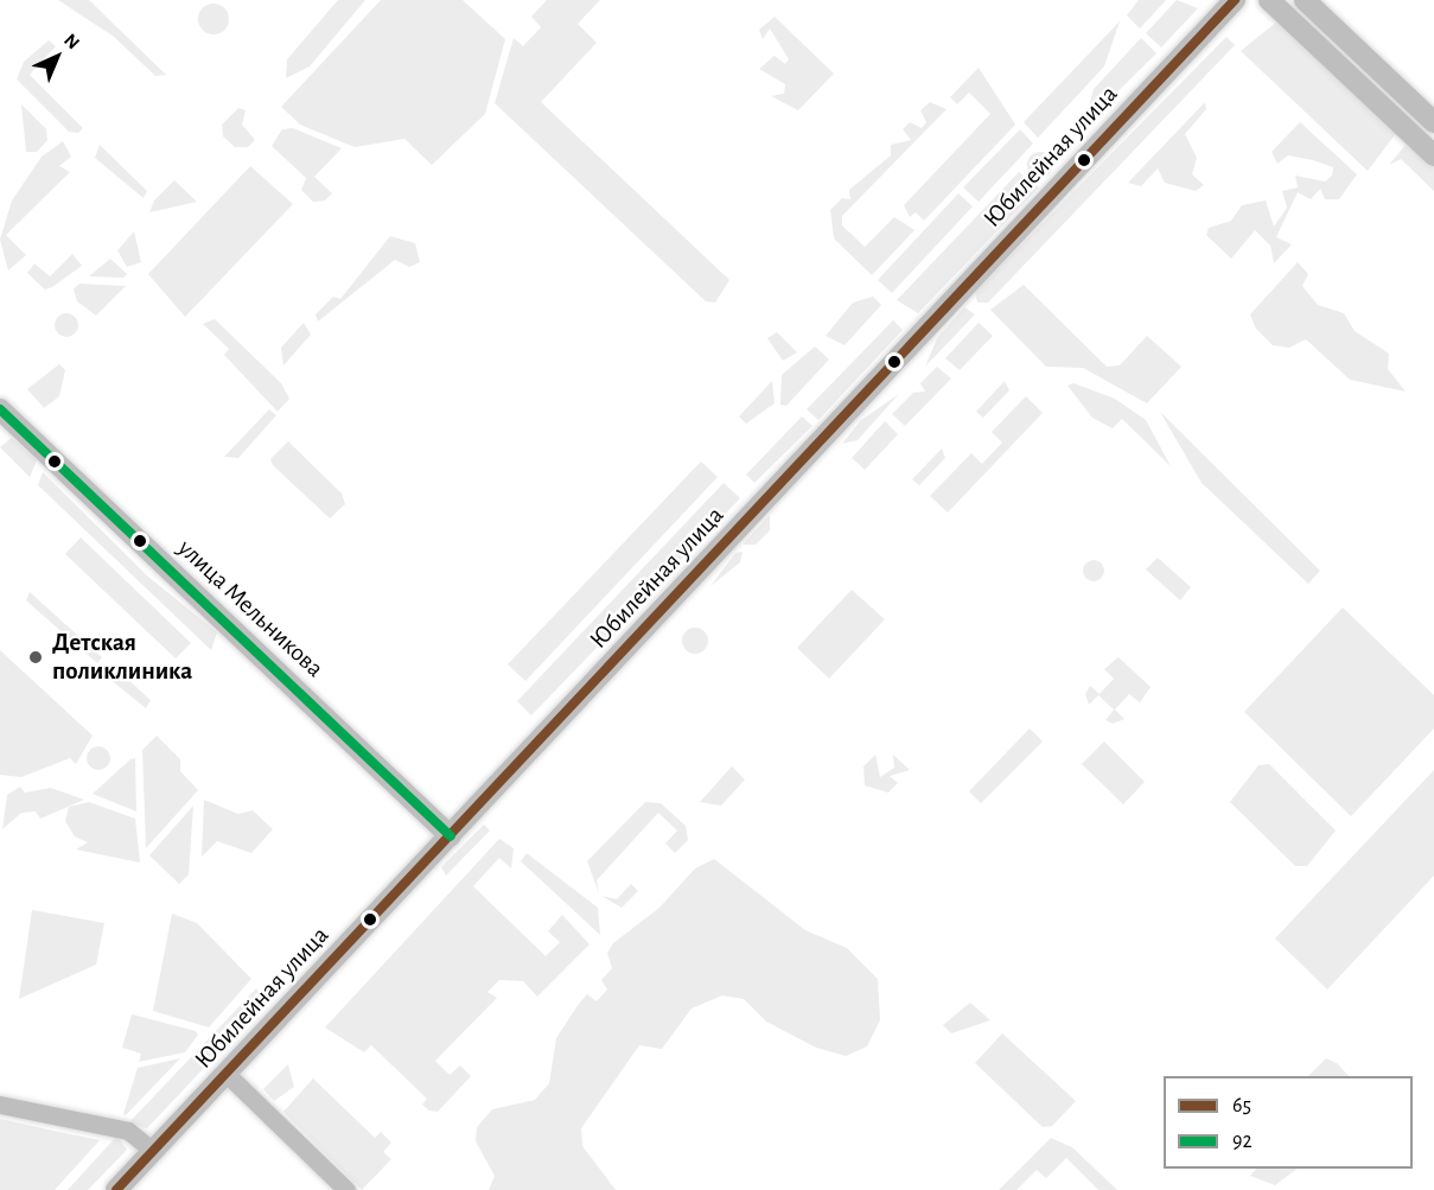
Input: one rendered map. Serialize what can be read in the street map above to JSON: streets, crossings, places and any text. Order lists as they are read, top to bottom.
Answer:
{
  "streets": {
    "main road": ["Юбилейная улица", "улица Мельникова"]
  },
  "crossings": [
    ["Юбилейная улица", "улица Мельникова"]
  ],
  "places": ["Детская поликлиника"],
  "lines": ["transit line 65", "transit line 92"],
  "legend": ["65", "92"],
  "north": "top right"
}
